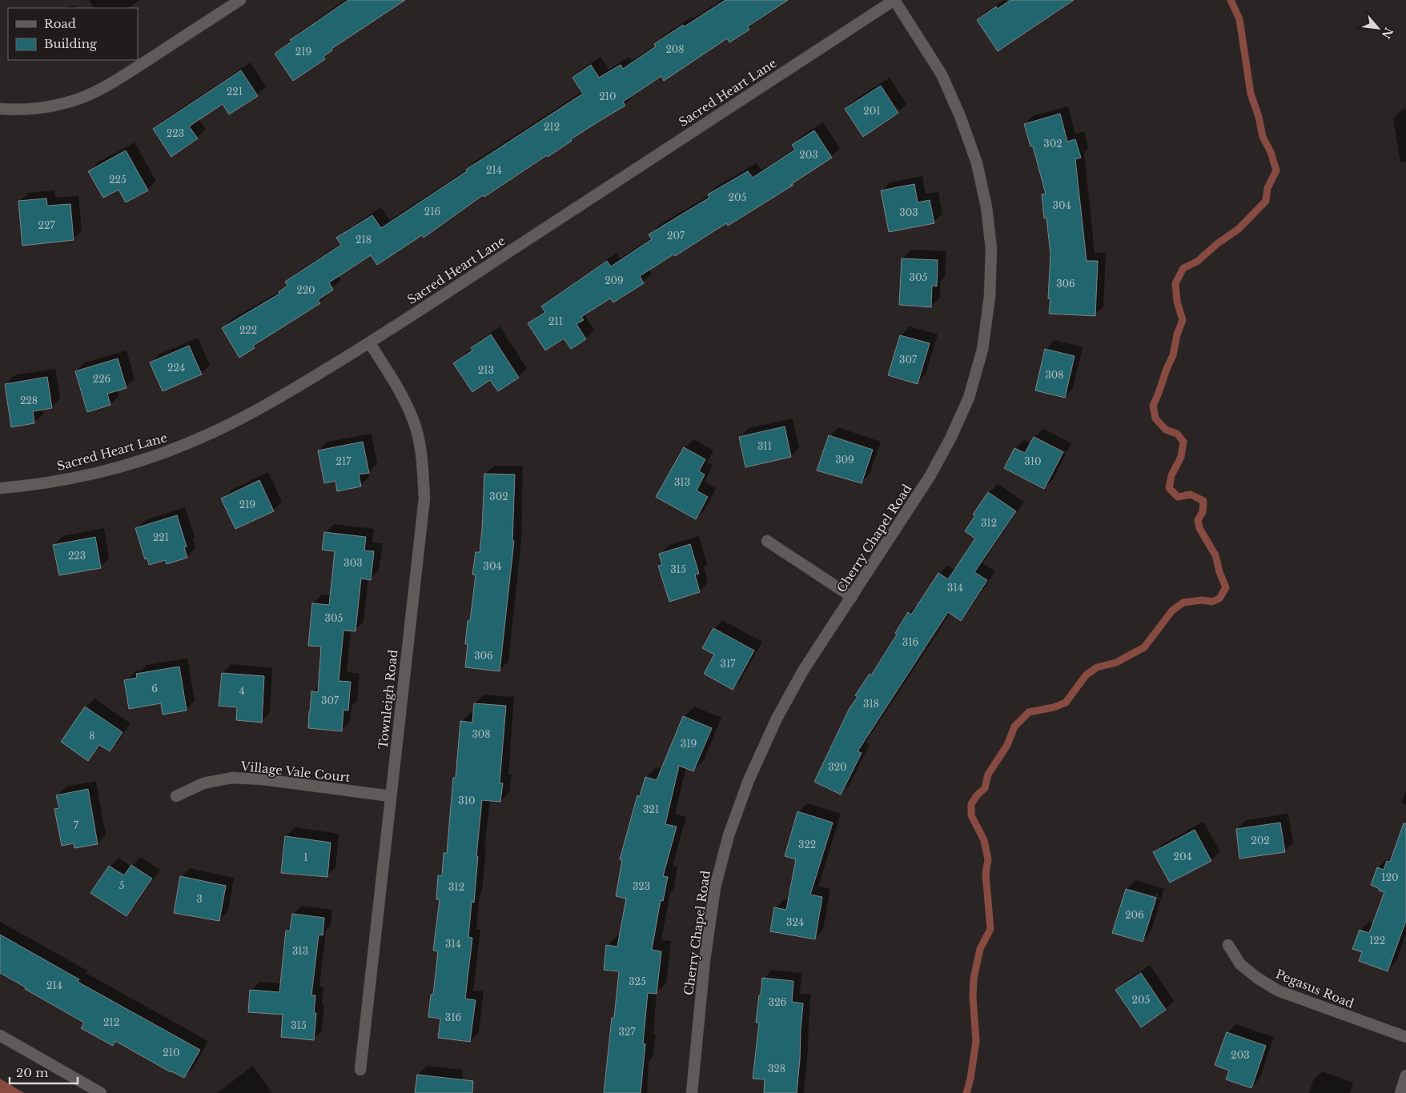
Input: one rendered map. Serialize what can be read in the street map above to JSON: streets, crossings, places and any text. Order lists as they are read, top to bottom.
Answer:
{
  "streets": {
    "street": [
      "Sacred Heart Lane",
      "Cherry Chapel Road",
      "Townleigh Road",
      "Village Vale Court",
      "Pegasus Road"
    ]
  },
  "crossings": [
    ["Sacred Heart Lane", "Cherry Chapel Road"],
    ["Sacred Heart Lane", "Townleigh Road"],
    ["Townleigh Road", "Village Vale Court"]
  ],
  "house_numbers": [
    "208",
    "219",
    "221",
    "210",
    "201",
    "212",
    "223",
    "302",
    "203",
    "214",
    "225",
    "205",
    "304",
    "216",
    "303",
    "227",
    "207",
    "218",
    "305",
    "209",
    "306",
    "220",
    "211",
    "222",
    "307",
    "224",
    "213",
    "308",
    "226",
    "228",
    "311",
    "309",
    "217",
    "310",
    "313",
    "302",
    "219",
    "312",
    "221",
    "223",
    "303",
    "304",
    "315",
    "314",
    "305",
    "316",
    "306",
    "317",
    "6",
    "4",
    "307",
    "318",
    "308",
    "8",
    "319",
    "320",
    "310",
    "321",
    "7",
    "202",
    "322",
    "204",
    "1",
    "120",
    "5",
    "323",
    "312",
    "3",
    "206",
    "324",
    "122",
    "314",
    "313",
    "325",
    "214",
    "205",
    "326",
    "316",
    "212",
    "315",
    "327",
    "210",
    "203",
    "328"
  ],
  "legend": ["Road", "Building"],
  "scale_bar": "20 m",
  "north": "bottom right"
}
